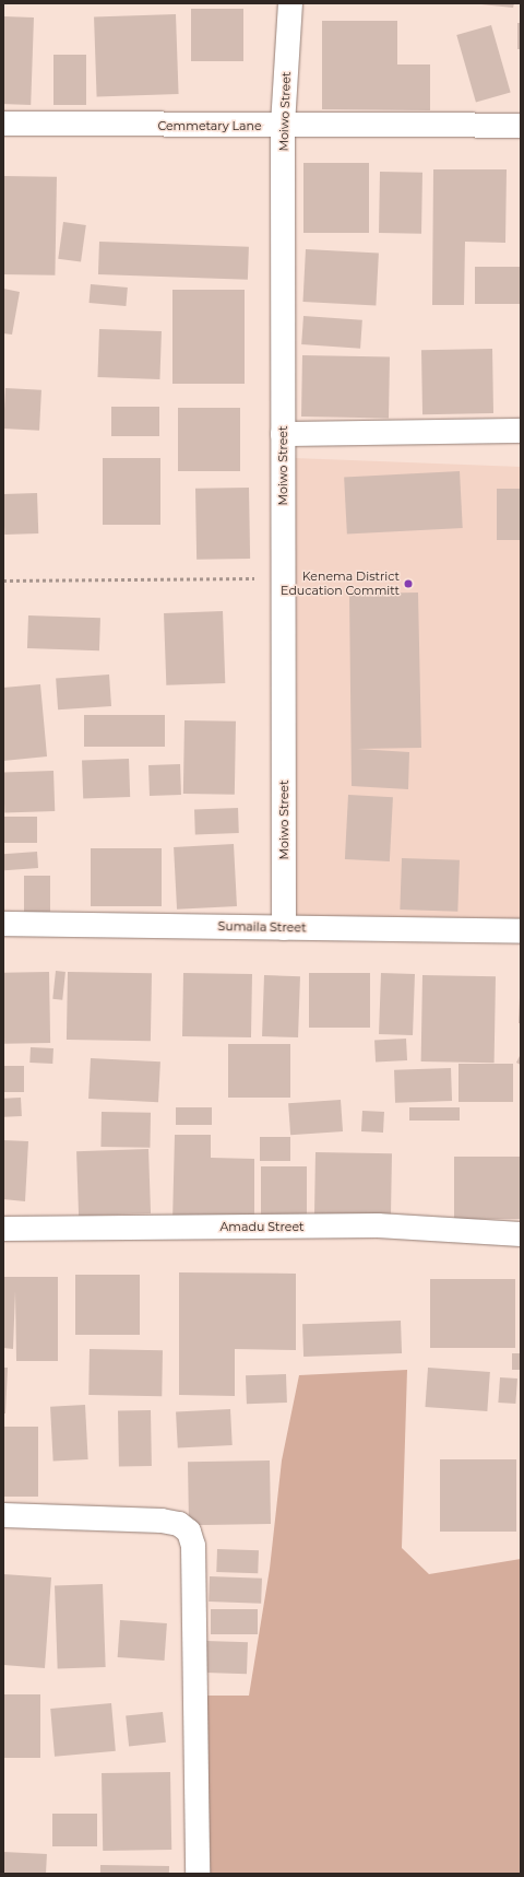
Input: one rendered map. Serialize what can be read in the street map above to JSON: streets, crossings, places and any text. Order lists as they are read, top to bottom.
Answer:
{
  "streets": {
    "street": [
      "Moiwo Street",
      "Cemmetary Lane",
      "Sumaila Street",
      "Amadu Street"
    ]
  },
  "crossings": [
    ["Moiwo Street", "Cemmetary Lane"],
    ["Moiwo Street", "Sumaila Street"]
  ],
  "places": ["Kenema District Education Committ"]
}
